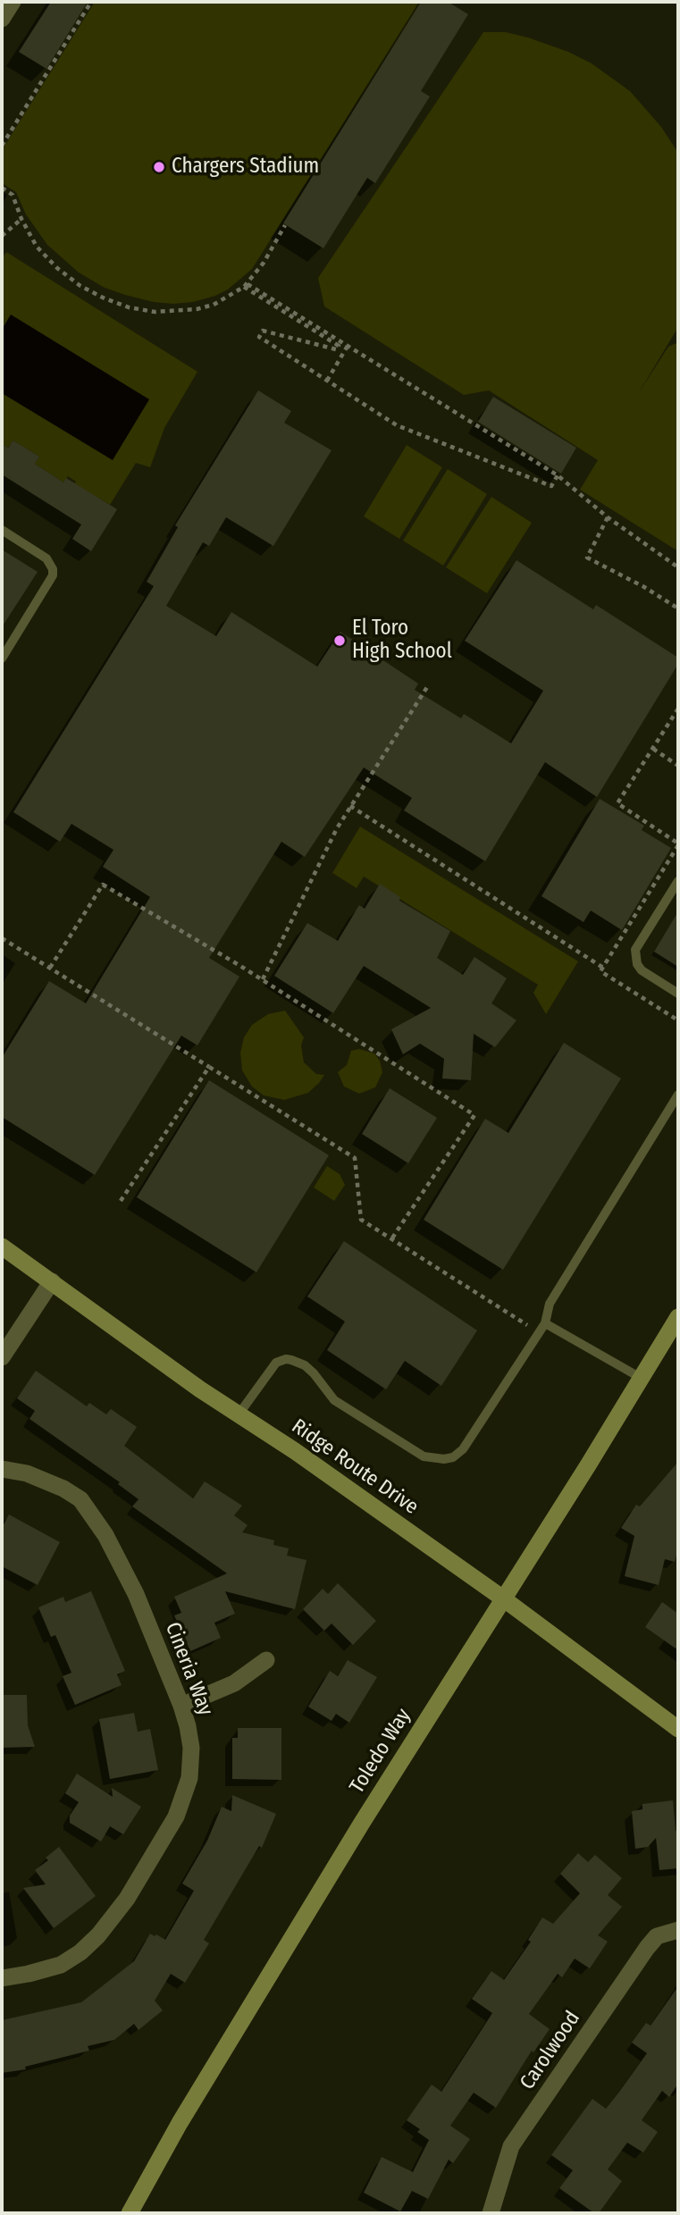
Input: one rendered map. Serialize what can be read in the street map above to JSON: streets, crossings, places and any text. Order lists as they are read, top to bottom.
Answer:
{
  "streets": {
    "main road": ["Ridge Route Drive", "Toledo Way"],
    "street": ["Cineria Way", "Carolwood"]
  },
  "crossings": [
    ["Ridge Route Drive", "Toledo Way"]
  ],
  "places": ["Chargers Stadium", "El Toro High School"]
}
